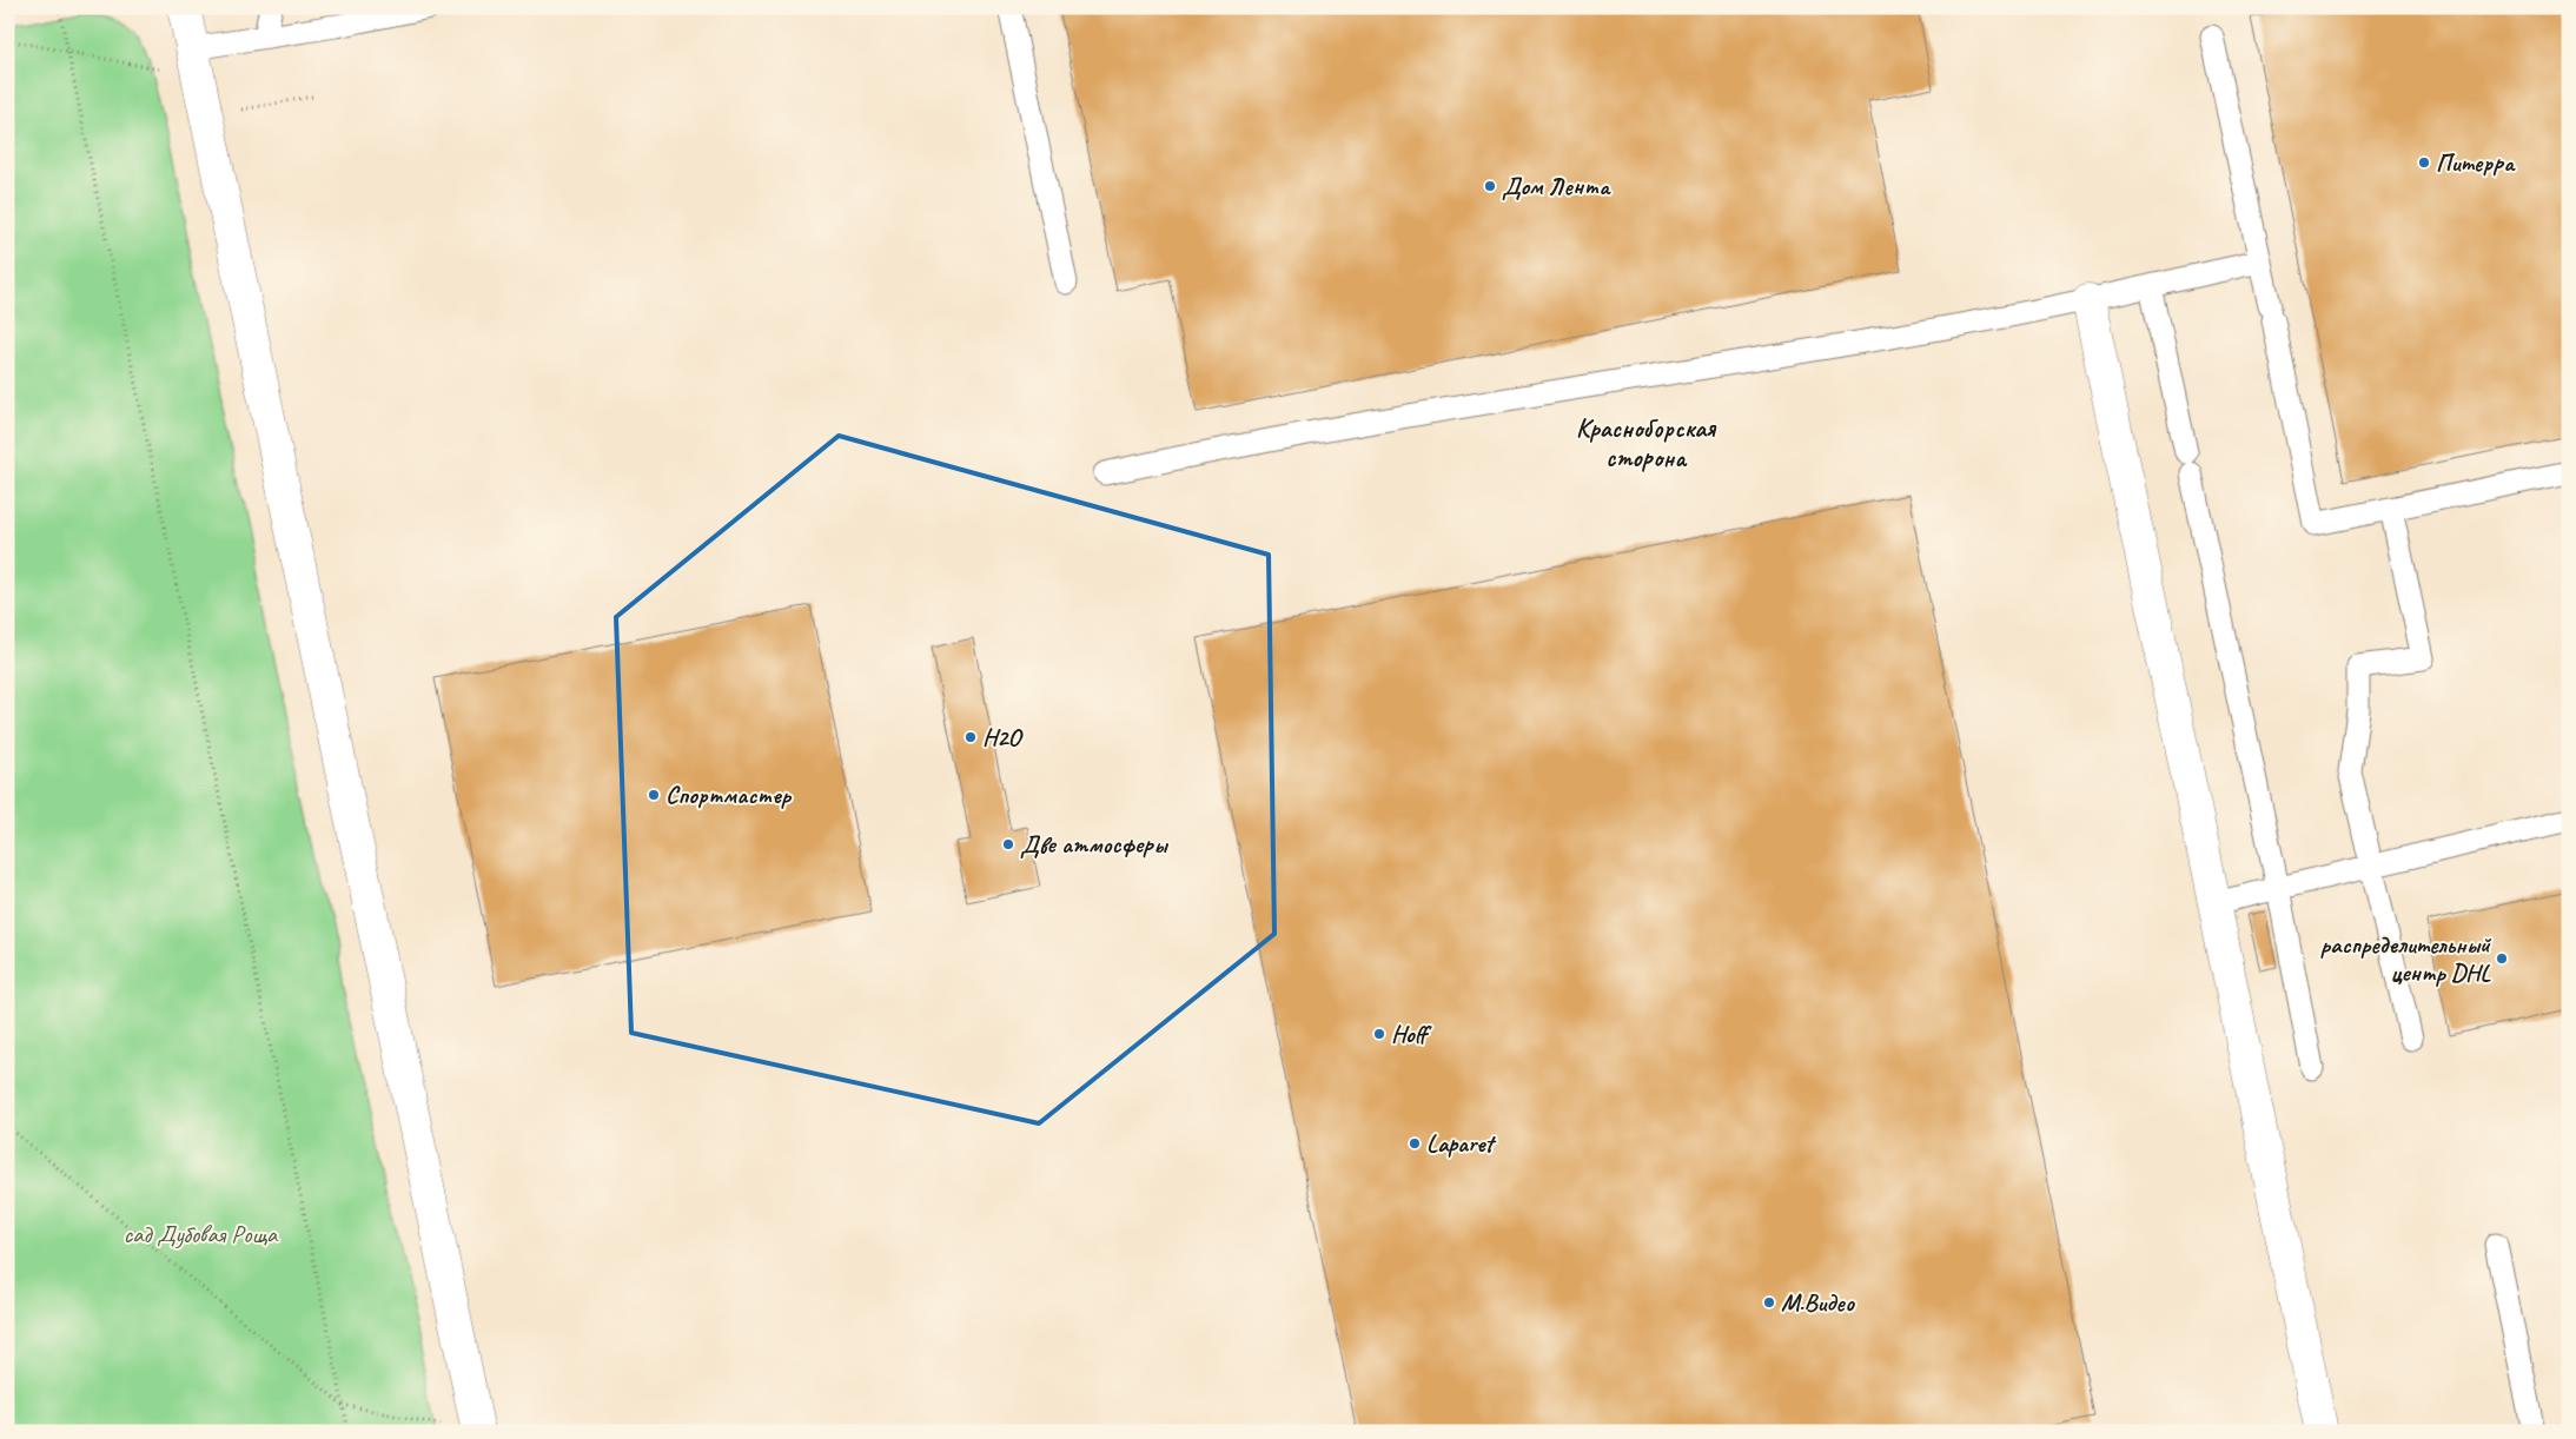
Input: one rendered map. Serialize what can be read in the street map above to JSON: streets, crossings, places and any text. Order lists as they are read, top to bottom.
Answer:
{
  "districts": ["Красноборская сторона"],
  "parks": ["сад Дубовая Роща"],
  "places": [
    "Питерра",
    "Дом Лента",
    "H2O",
    "Спортмастер",
    "Две атмосферы",
    "распределительный центр DHL",
    "Hoff",
    "Laparet",
    "М.Видео"
  ]
}
